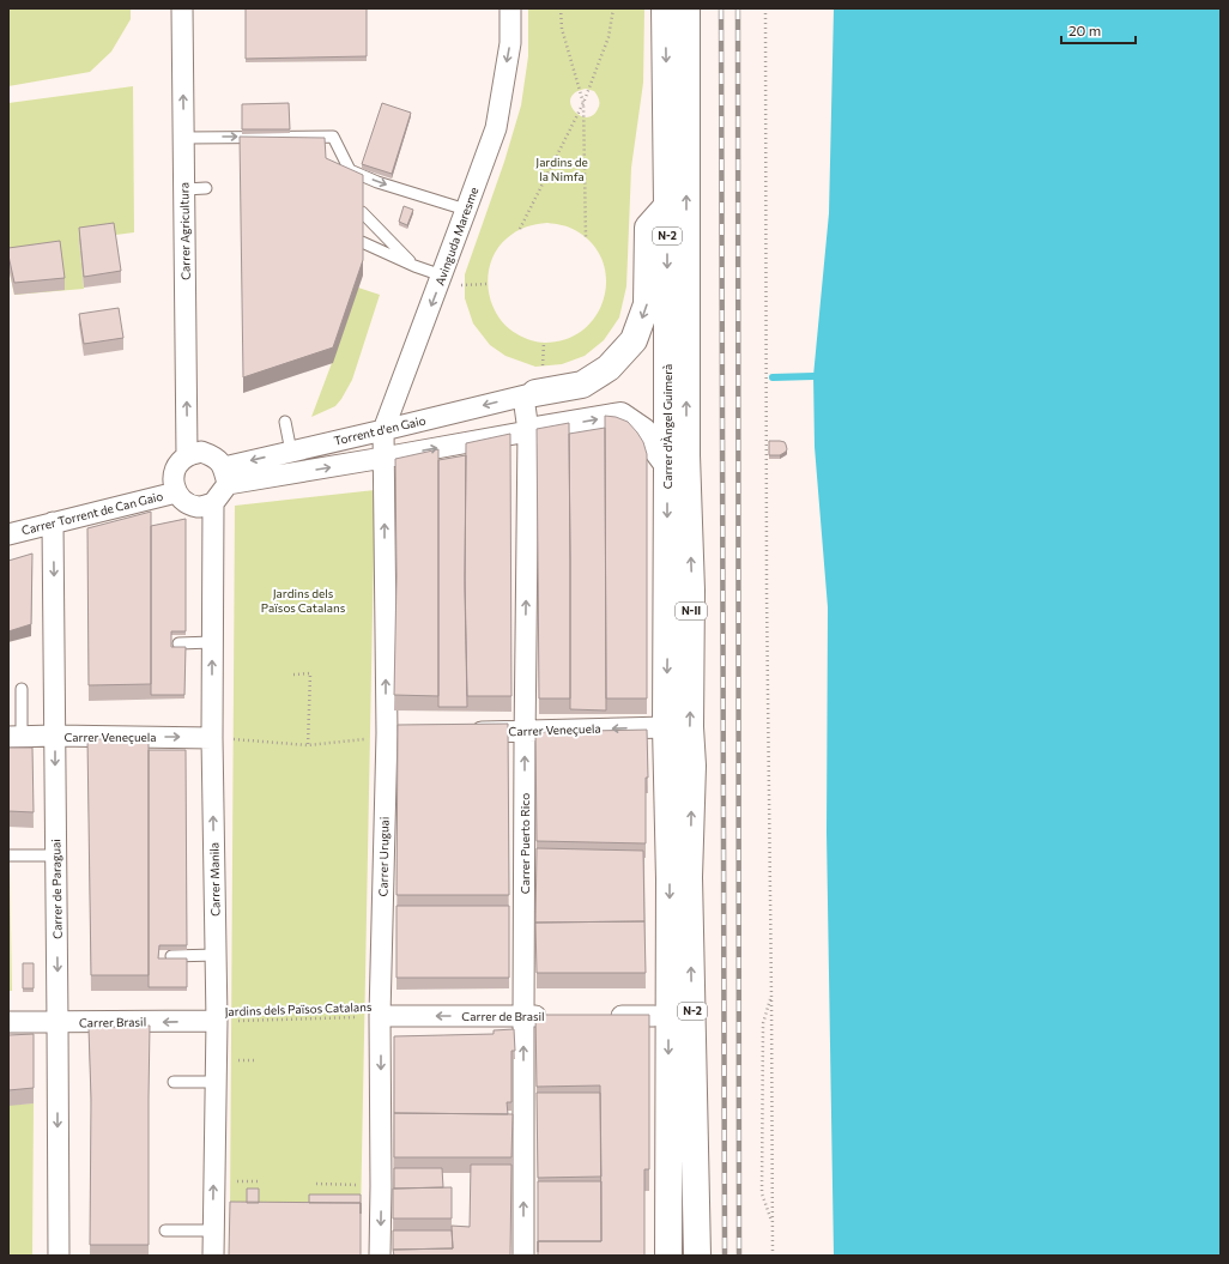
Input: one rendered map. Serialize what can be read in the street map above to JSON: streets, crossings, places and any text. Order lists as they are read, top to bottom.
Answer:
{
  "streets": {
    "main road": ["N-2", "Carrer d'Àngel Guimerà", "N-II"],
    "street": [
      "Carrer Agricultura",
      "Avinguda Maresme",
      "Torrent d'en Gaio",
      "Carrer Torrent de Can Gaio",
      "Carrer Veneçuela",
      "Carrer Puerto Rico",
      "Carrer Uruguai",
      "Carrer Manila",
      "Carrer de Paraguai",
      "Carrer de Brasil",
      "Carrer Brasil"
    ],
    "path": ["Jardins dels Països Catalans"]
  },
  "crossings": [
    ["Carrer Agricultura", "Torrent d'en Gaio"],
    ["Carrer Agricultura", "Carrer Torrent de Can Gaio"],
    ["Carrer Agricultura", "Carrer Manila"],
    ["Avinguda Maresme", "Torrent d'en Gaio"],
    ["Avinguda Maresme", "Carrer Uruguai"],
    ["N-2", "Carrer d'Àngel Guimerà"],
    ["Carrer d'Àngel Guimerà", "Carrer Veneçuela"],
    ["Torrent d'en Gaio", "Carrer Torrent de Can Gaio"],
    ["Torrent d'en Gaio", "Carrer Puerto Rico"],
    ["Torrent d'en Gaio", "Carrer Manila"],
    ["Carrer Torrent de Can Gaio", "Carrer Manila"],
    ["Carrer Torrent de Can Gaio", "Carrer de Paraguai"],
    ["Carrer Veneçuela", "Carrer Puerto Rico"],
    ["Carrer Veneçuela", "Carrer Manila"],
    ["Carrer Veneçuela", "Carrer de Paraguai"],
    ["Carrer Puerto Rico", "Carrer de Brasil"],
    ["Carrer Uruguai", "Jardins dels Països Catalans"],
    ["Carrer Uruguai", "Carrer de Brasil"],
    ["Carrer Manila", "Jardins dels Països Catalans"],
    ["Carrer Manila", "Carrer Brasil"],
    ["Carrer de Paraguai", "Carrer Brasil"],
    ["Jardins dels Països Catalans", "Carrer de Brasil"],
    ["Jardins dels Països Catalans", "Carrer Brasil"]
  ],
  "one_way": [
    "Carrer Agricultura",
    "Avinguda Maresme",
    "Carrer Puerto Rico",
    "Carrer Manila",
    "Carrer de Paraguai",
    "Carrer de Brasil",
    "Carrer Brasil"
  ],
  "parks": ["Jardins de la Nimfa", "Jardins dels Països Catalans"],
  "scale_bar": "20 m"
}
